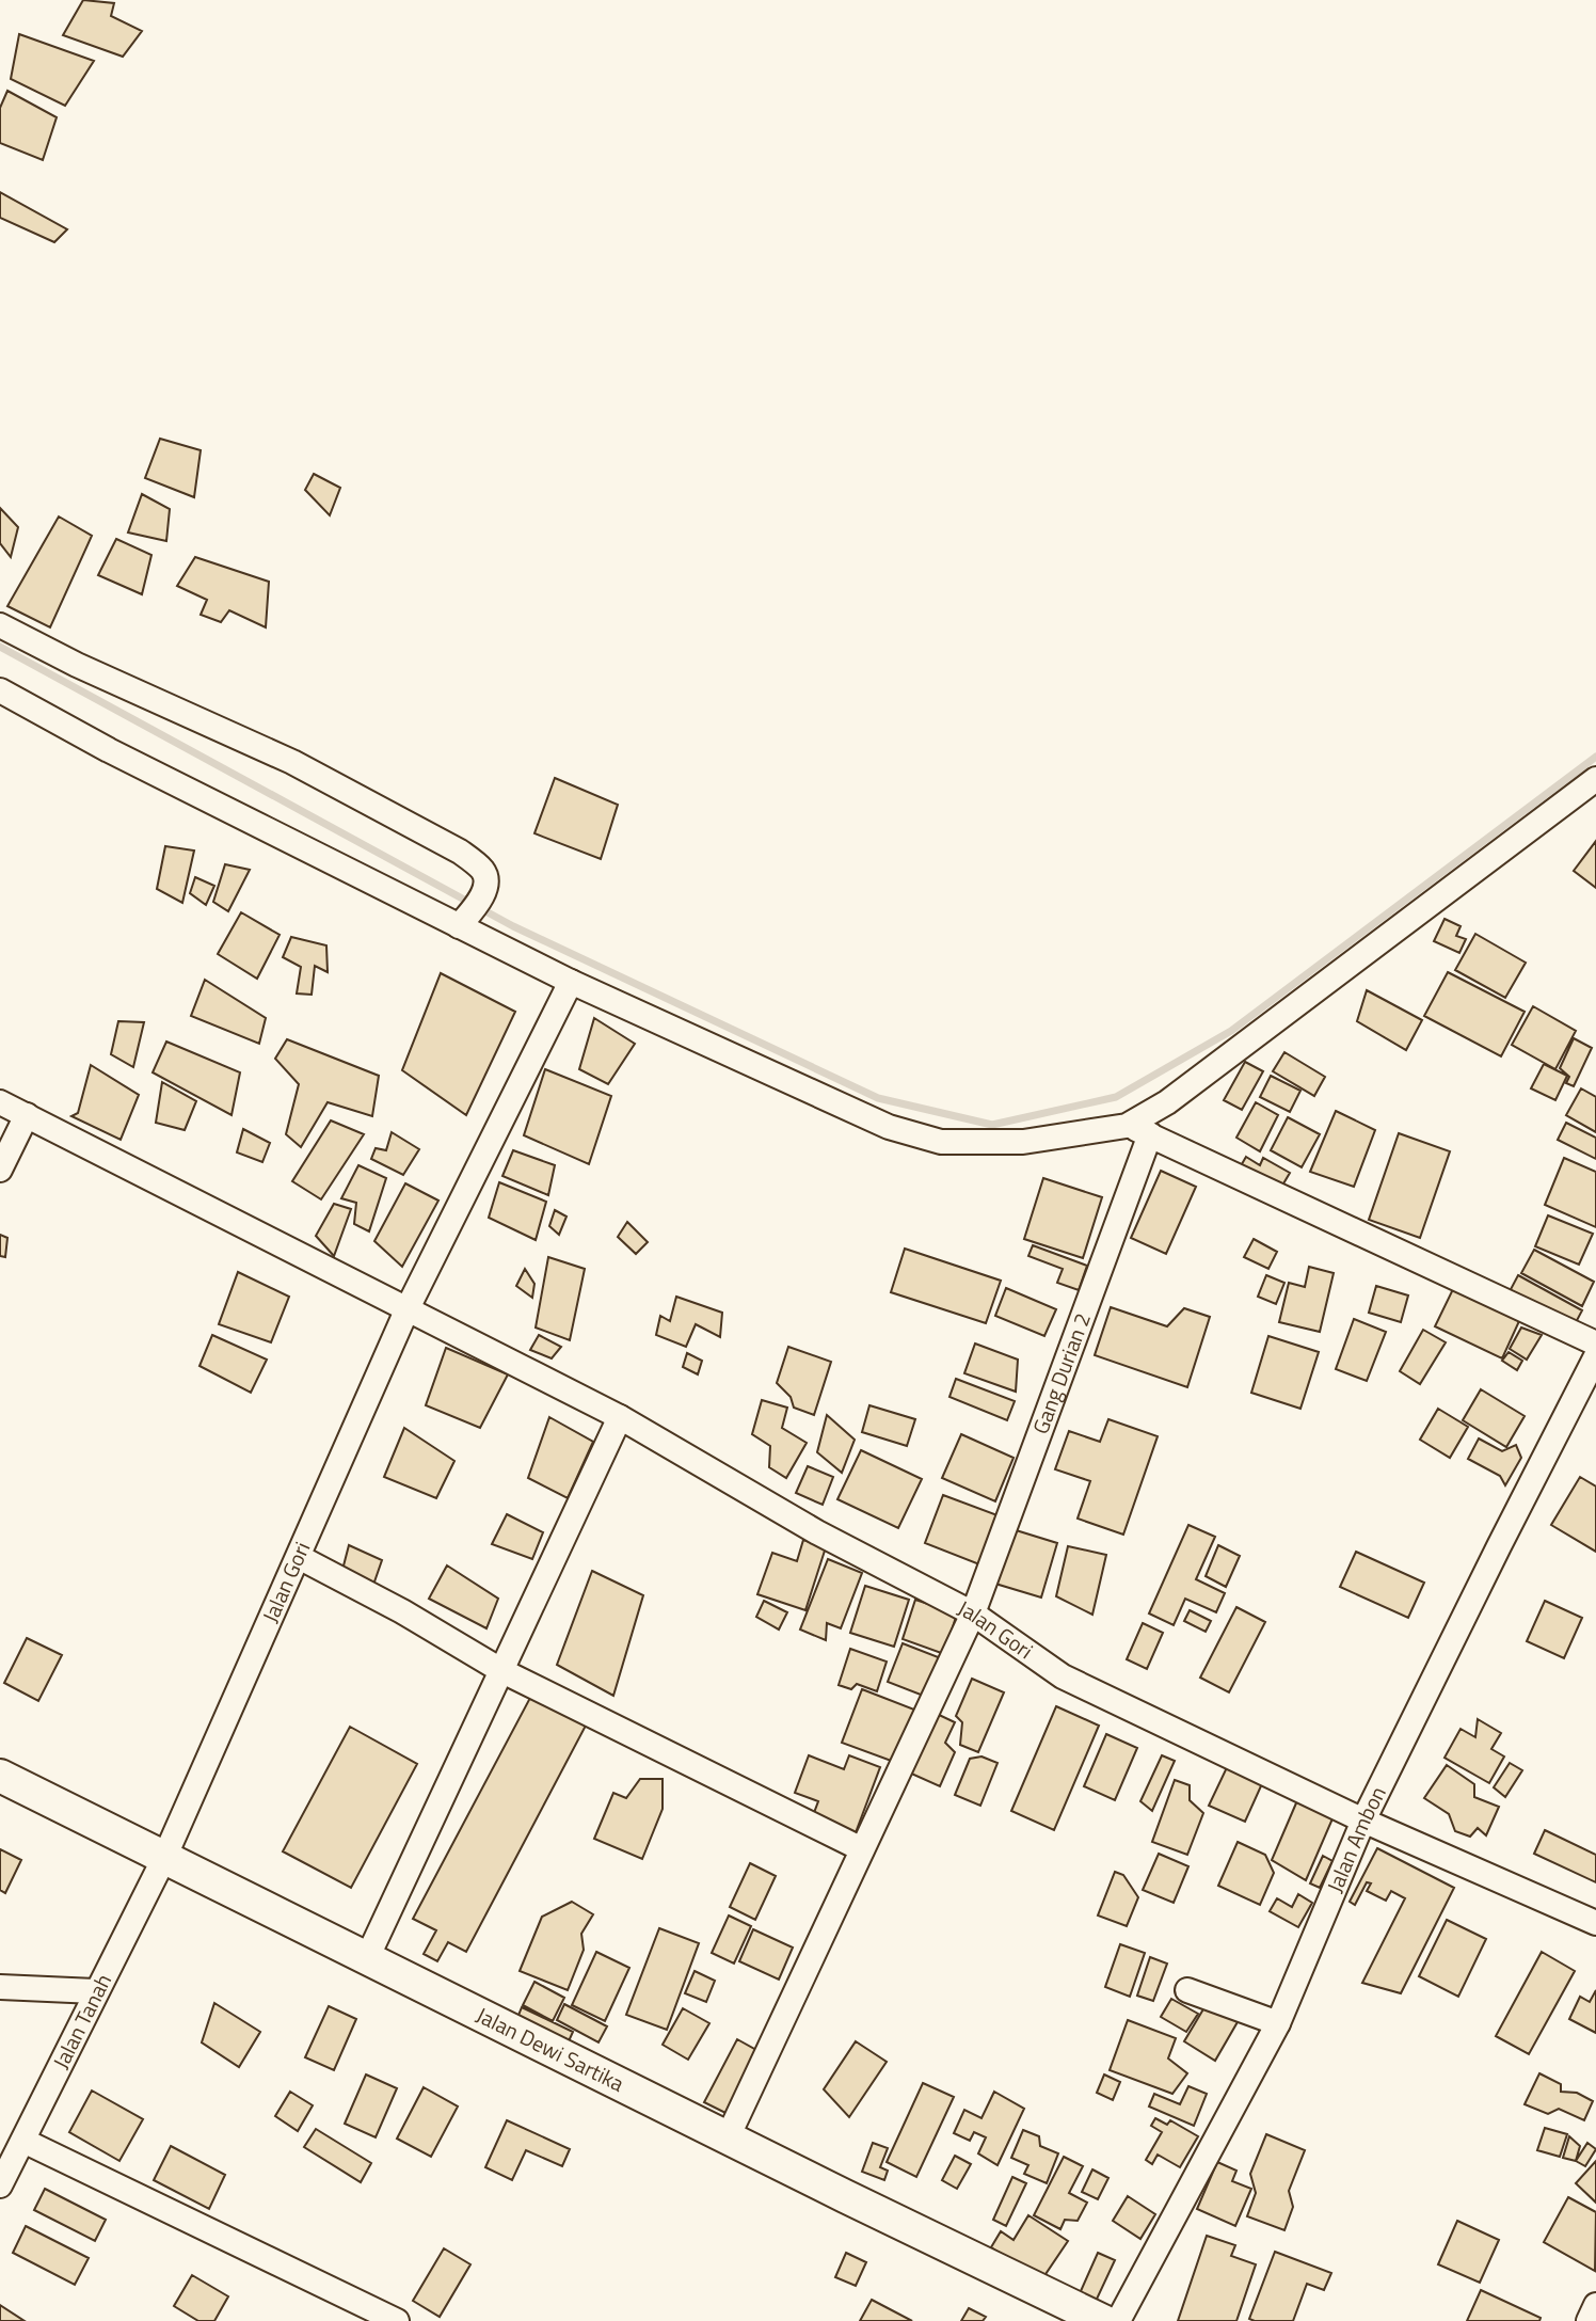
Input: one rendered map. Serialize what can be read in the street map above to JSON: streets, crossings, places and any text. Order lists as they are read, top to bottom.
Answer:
{
  "streets": {
    "main road": ["Jalan Dewi Sartika"],
    "street": [
      "Gang Durian 2",
      "Jalan Gori",
      "Jalan Ambon",
      "Jalan Tanah"
    ]
  },
  "crossings": [
    ["Gang Durian 2", "Jalan Gori"],
    ["Gang Durian 2", "Jalan Dewi Sartika"],
    ["Jalan Gori", "Jalan Ambon"],
    ["Jalan Gori", "Jalan Tanah"],
    ["Jalan Gori", "Jalan Dewi Sartika"],
    ["Jalan Tanah", "Jalan Dewi Sartika"]
  ]
}
